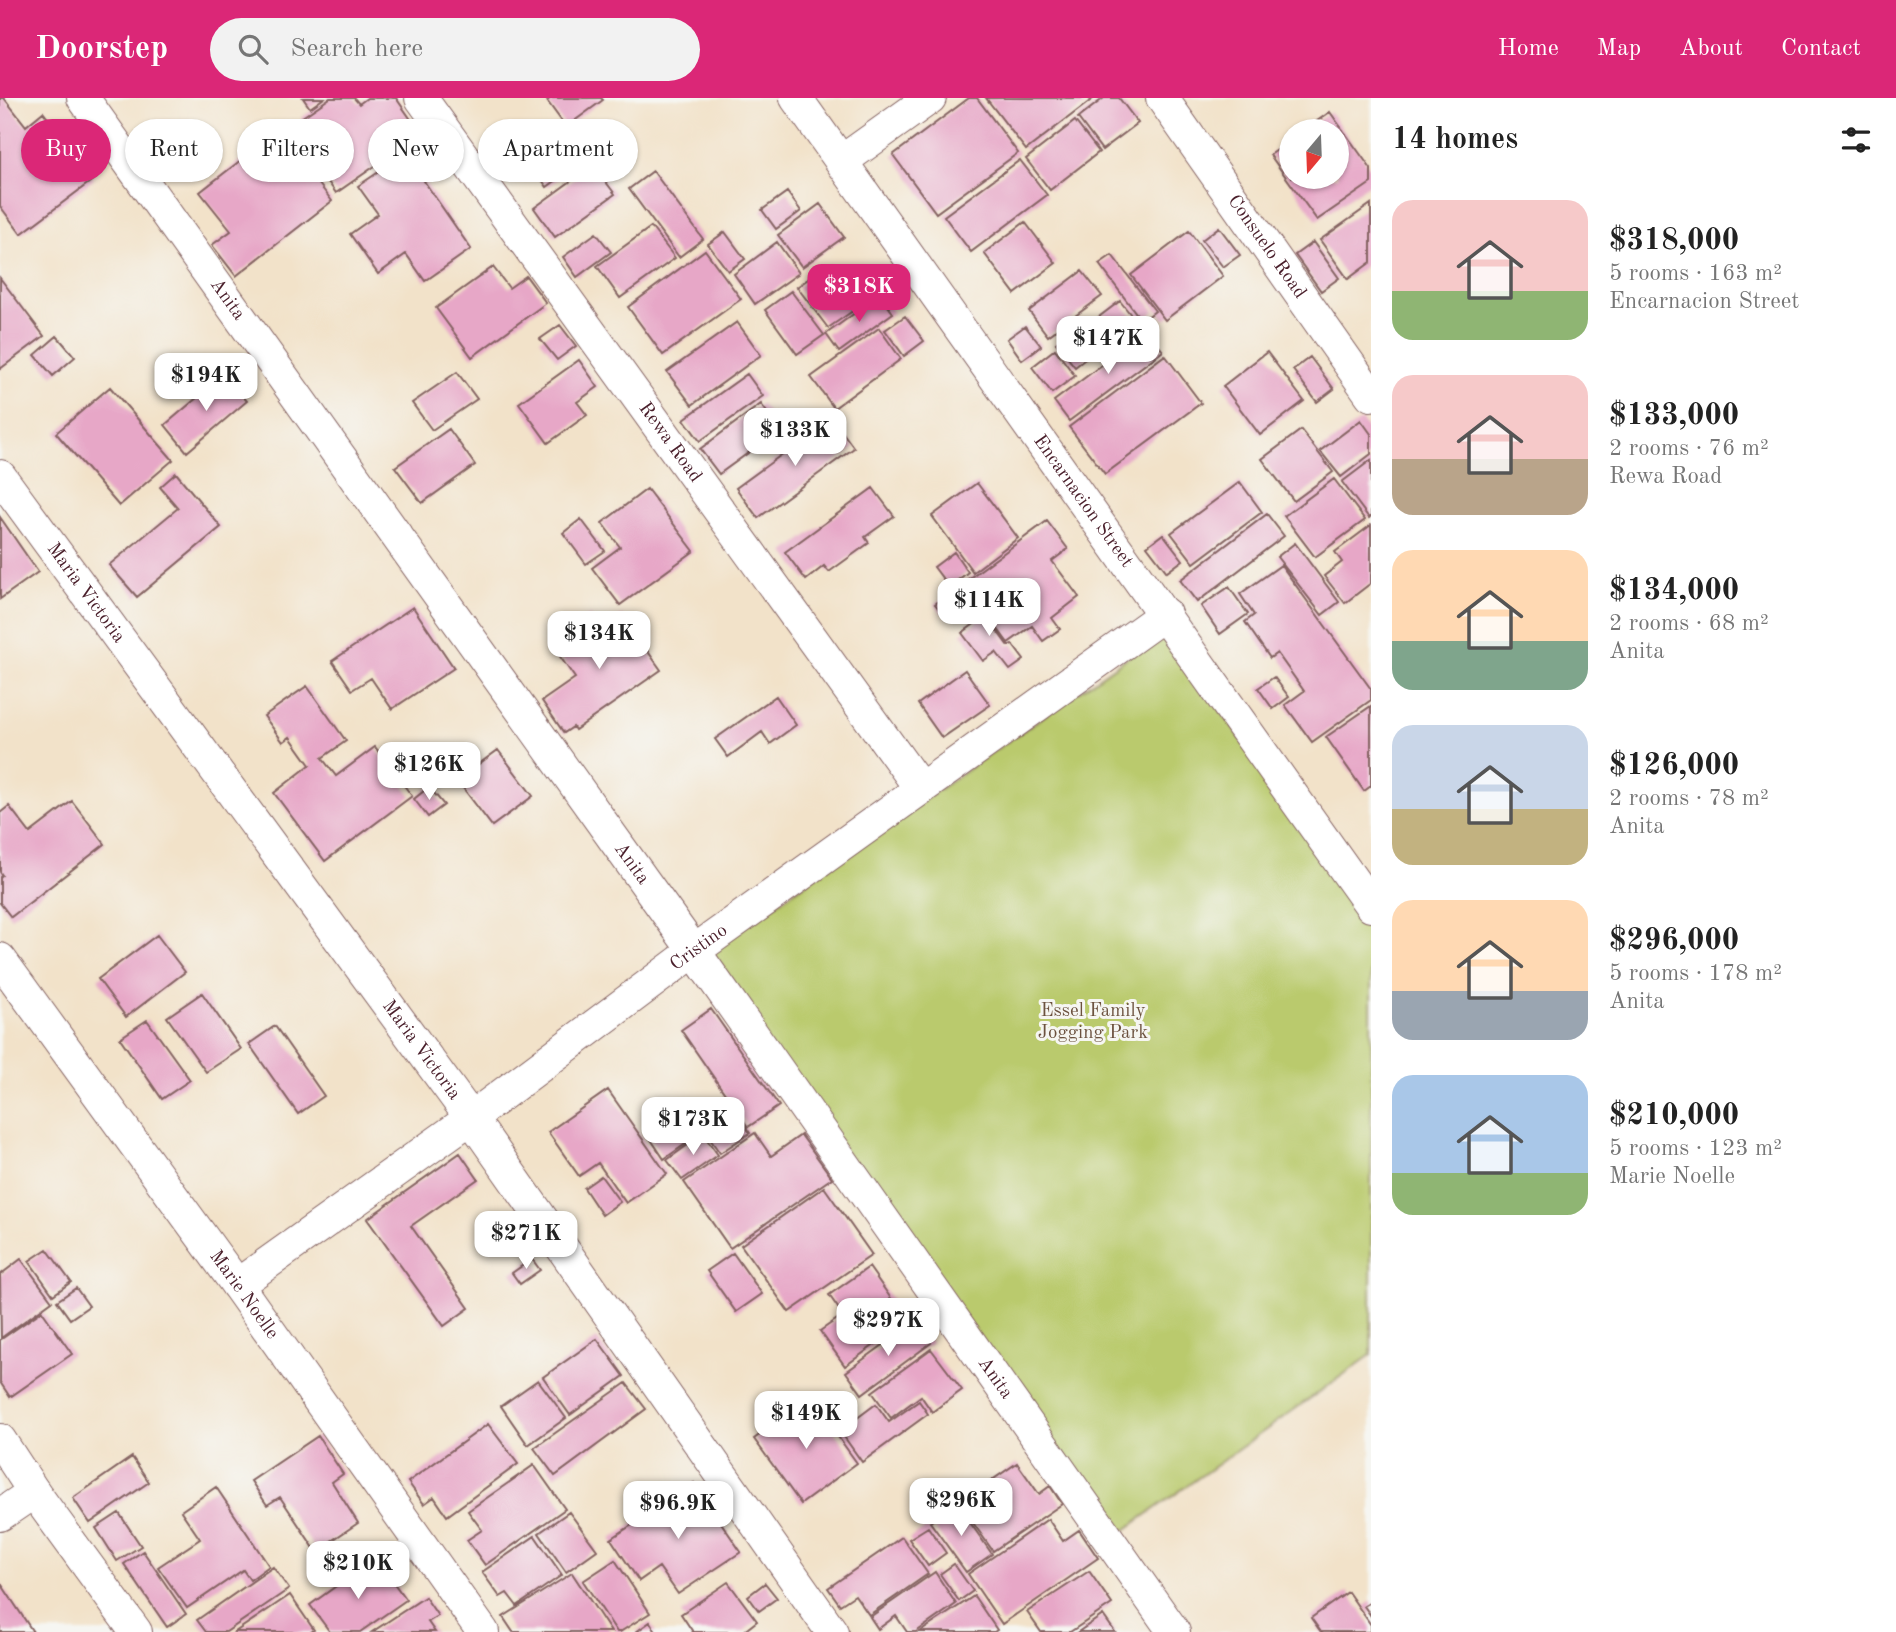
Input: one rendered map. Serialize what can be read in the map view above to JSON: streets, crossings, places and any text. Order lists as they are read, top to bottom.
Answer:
{
  "streets": {
    "street": [
      "Consuelo Road",
      "Anita",
      "Rewa Road",
      "Encarnacion Street",
      "Maria Victoria",
      "Cristino",
      "Marie Noelle"
    ]
  },
  "crossings": [
    ["Anita", "Cristino"],
    ["Rewa Road", "Cristino"],
    ["Encarnacion Street", "Cristino"],
    ["Maria Victoria", "Cristino"],
    ["Cristino", "Marie Noelle"]
  ],
  "parks": ["Essel Family Jogging Park"],
  "north": "bottom",
  "page": {
    "header": "Doorstep",
    "search": "Search here",
    "nav": [
      "Home",
      "Map",
      "About",
      "Contact"
    ],
    "heading": "14 homes",
    "chip": [
      "Buy",
      "Rent",
      "Filters",
      "New",
      "Apartment"
    ],
    "list": [
      {
        "name": "$318,000",
        "note": "5 rooms · 163 m² · Encarnacion Street"
      },
      {
        "name": "$133,000",
        "note": "2 rooms · 76 m² · Rewa Road"
      },
      {
        "name": "$134,000",
        "note": "2 rooms · 68 m² · Anita"
      },
      {
        "name": "$126,000",
        "note": "2 rooms · 78 m² · Anita"
      },
      {
        "name": "$296,000",
        "note": "5 rooms · 178 m² · Anita"
      },
      {
        "name": "$210,000",
        "note": "5 rooms · 123 m² · Marie Noelle"
      }
    ],
    "price": [
      "$318K",
      "$147K",
      "$194K",
      "$133K",
      "$114K",
      "$134K",
      "$126K",
      "$173K",
      "$271K",
      "$297K",
      "$149K",
      "$296K",
      "$96.9K",
      "$210K"
    ]
  }
}
